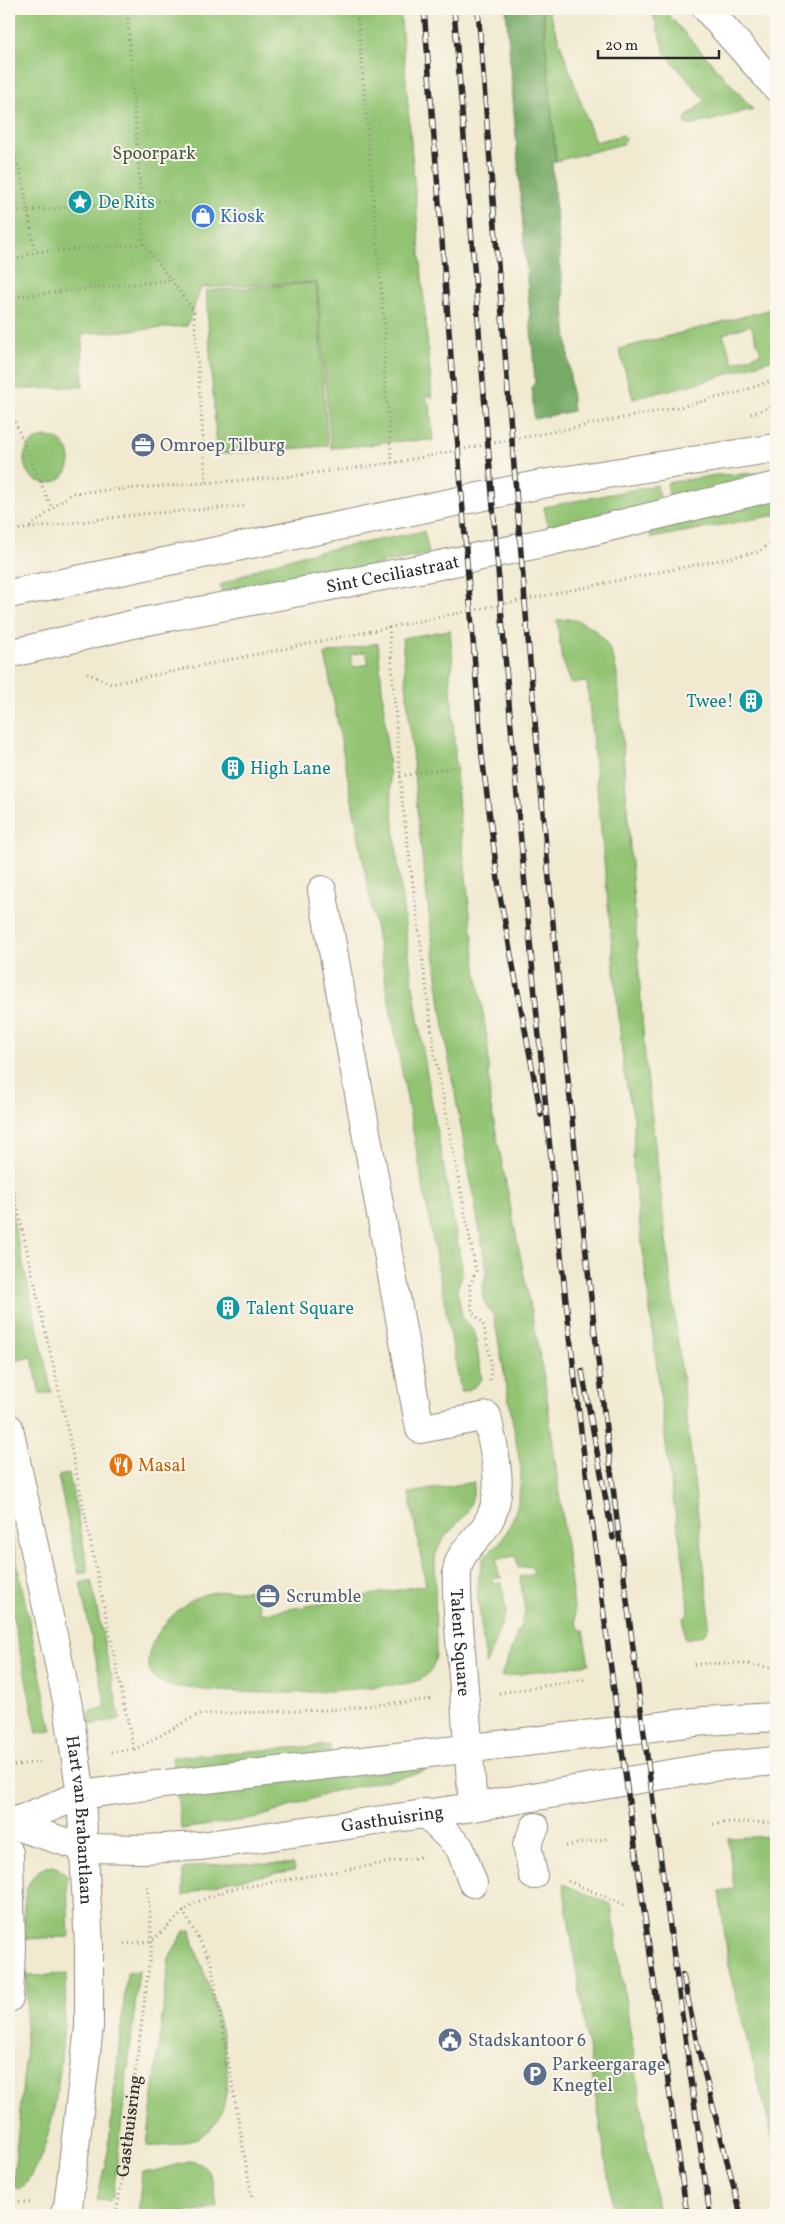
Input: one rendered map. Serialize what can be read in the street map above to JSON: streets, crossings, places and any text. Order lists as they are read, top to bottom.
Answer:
{
  "streets": {
    "street": [
      "Sint Ceciliastraat",
      "Talent Square",
      "Gasthuisring",
      "Hart van Brabantlaan"
    ]
  },
  "crossings": [
    ["Talent Square", "Gasthuisring"],
    ["Gasthuisring", "Hart van Brabantlaan"]
  ],
  "parks": ["Spoorpark"],
  "places": {
    "place": ["De Rits"],
    "shop": ["Kiosk"],
    "office": ["Omroep Tilburg", "Scrumble"],
    "building": ["Twee!", "High Lane", "Talent Square"],
    "restaurant": ["Masal"],
    "public building": ["Stadskantoor 6"],
    "parking": ["Parkeergarage Knegtel"]
  },
  "scale_bar": "20 m"
}
